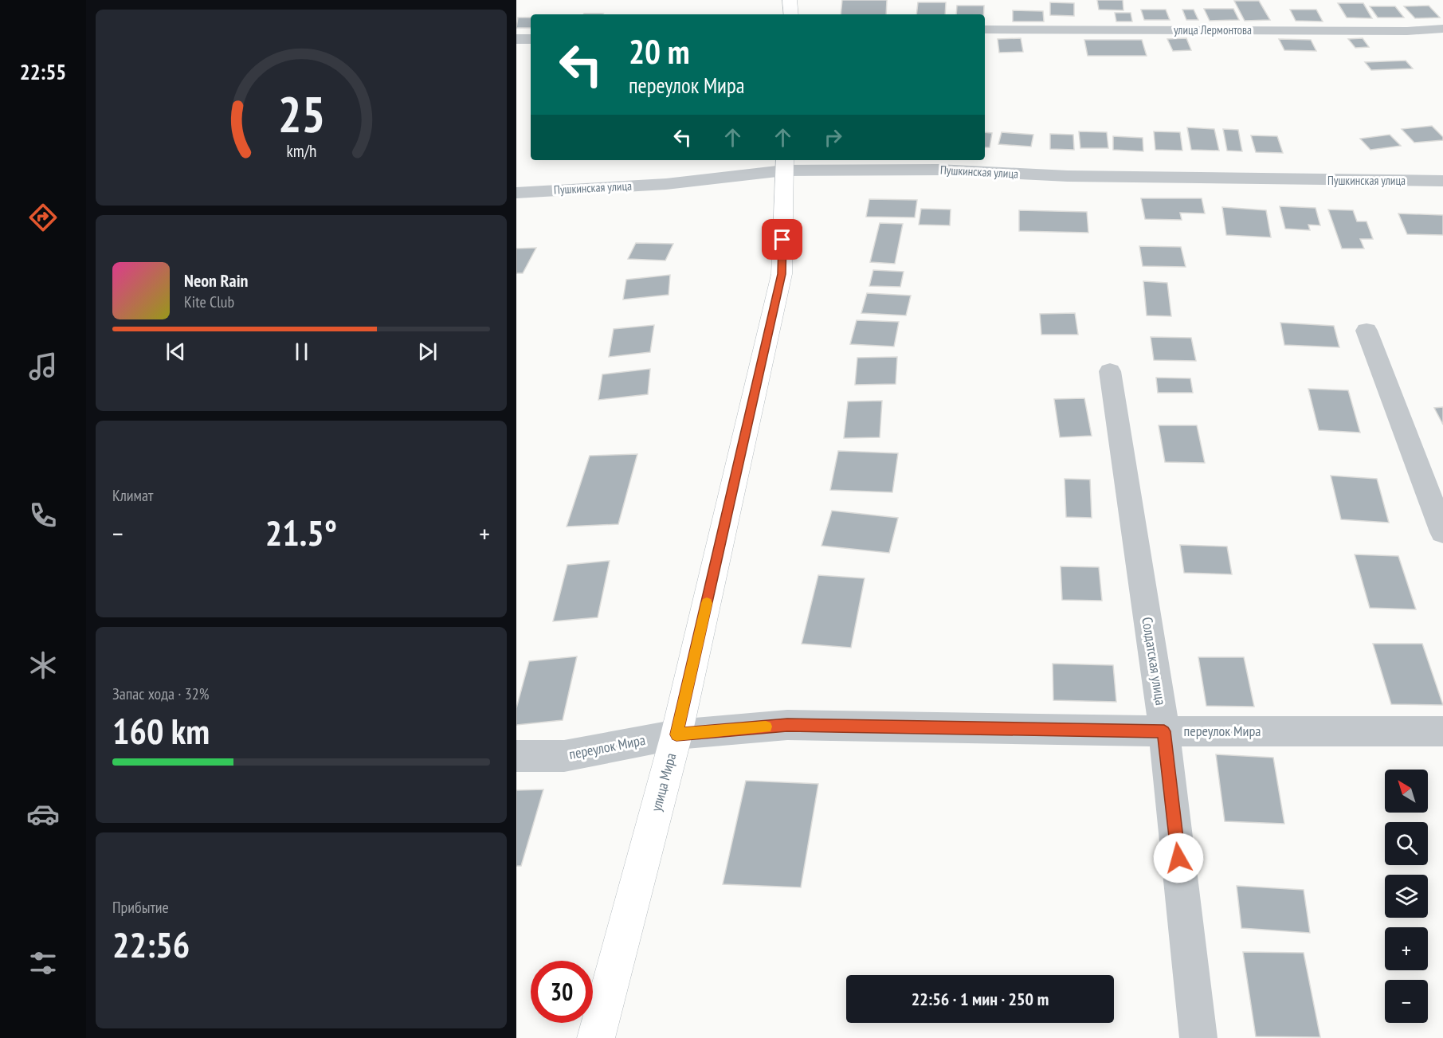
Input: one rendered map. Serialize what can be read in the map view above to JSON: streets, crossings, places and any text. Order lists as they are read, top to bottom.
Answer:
{
  "streets": {
    "street": [
      "улица Лермонтова",
      "Пушкинская улица",
      "Солдатская улица",
      "переулок Мира",
      "улица Мира"
    ]
  },
  "crossings": [
    ["Пушкинская улица", "улица Мира"],
    ["Солдатская улица", "переулок Мира"],
    ["переулок Мира", "улица Мира"]
  ],
  "north": "top left",
  "page": {
    "tabs": "22:55",
    "turn": ["20 m", "переулок Мира"],
    "song": ["Neon Rain", "Kite Club"],
    "tile": [
      "Климат",
      ["Запас хода · 32%", "160 km"],
      ["Прибытие", "22:56"]
    ],
    "heat": ["−", "21.5°", "+"],
    "map_buttons": ["+", "−"],
    "limit": "30",
    "trip": "22:56 · 1 мин · 250 m",
    "gauge": ["25", "km/h"]
  }
}
